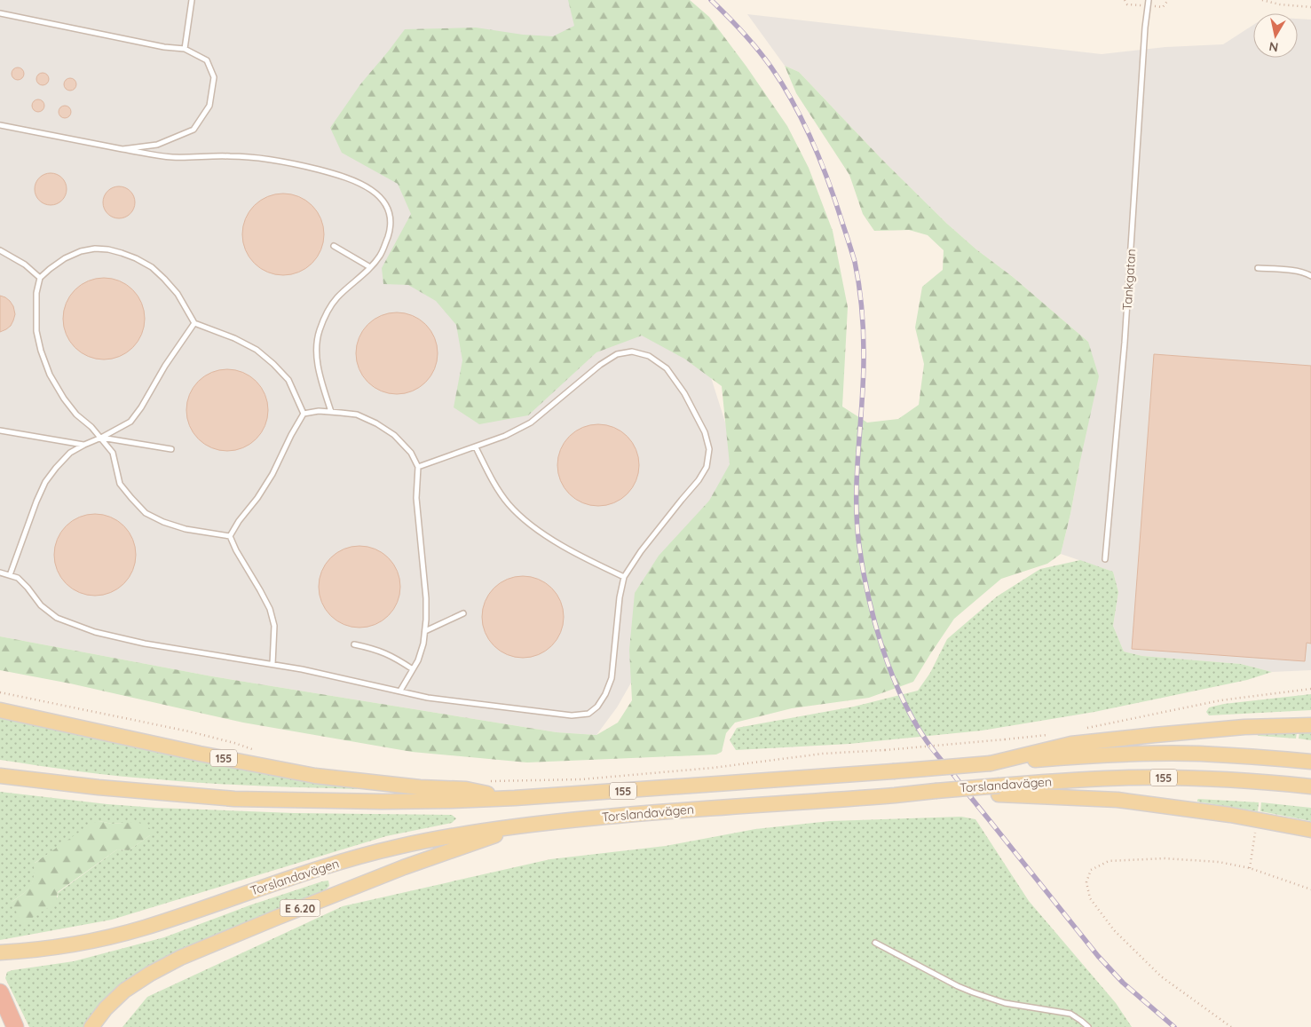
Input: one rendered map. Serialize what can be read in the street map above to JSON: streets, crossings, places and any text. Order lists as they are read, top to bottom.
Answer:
{
  "streets": {
    "main road": ["155", "Torslandavägen", "E 6.20"],
    "lane": ["Tankgatan"]
  },
  "crossings": [
    ["155", "Torslandavägen"],
    ["Torslandavägen", "E 6.20"]
  ],
  "north": "bottom"
}
